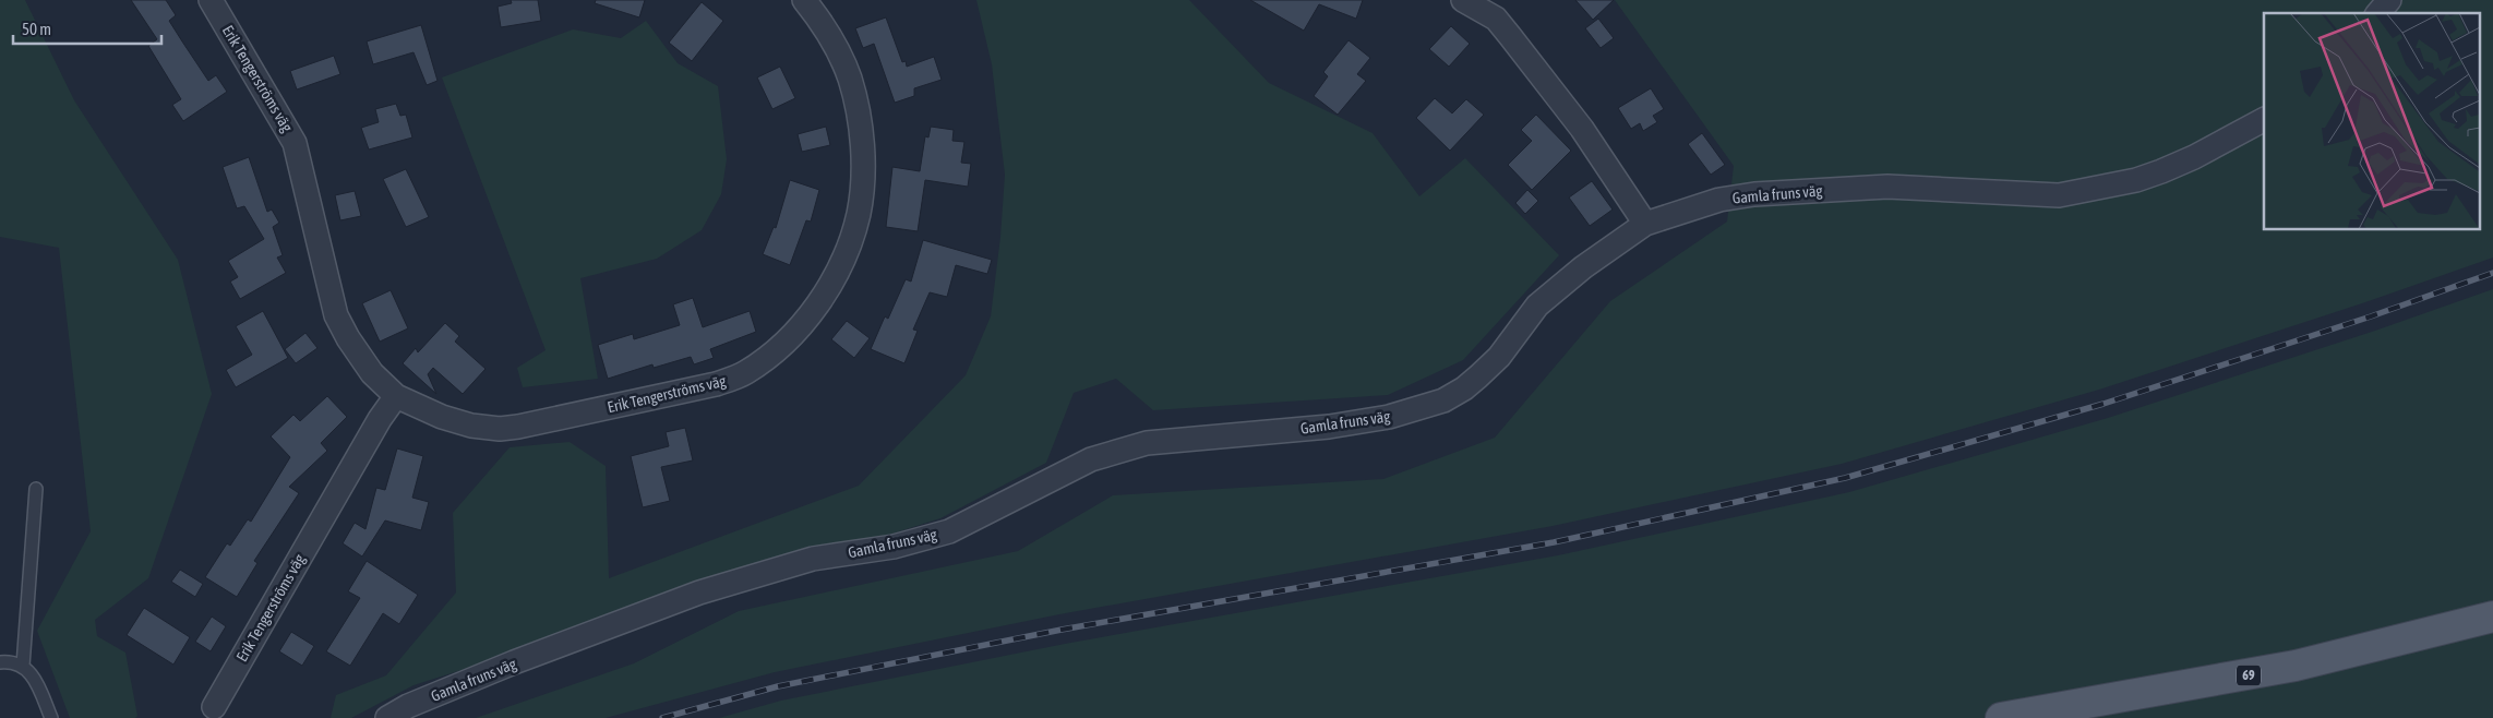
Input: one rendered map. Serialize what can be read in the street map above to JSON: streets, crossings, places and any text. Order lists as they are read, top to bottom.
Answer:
{
  "streets": {
    "main road": ["69"],
    "street": ["Erik Tengerströms väg", "Gamla fruns väg"]
  },
  "scale_bar": "50 m"
}
